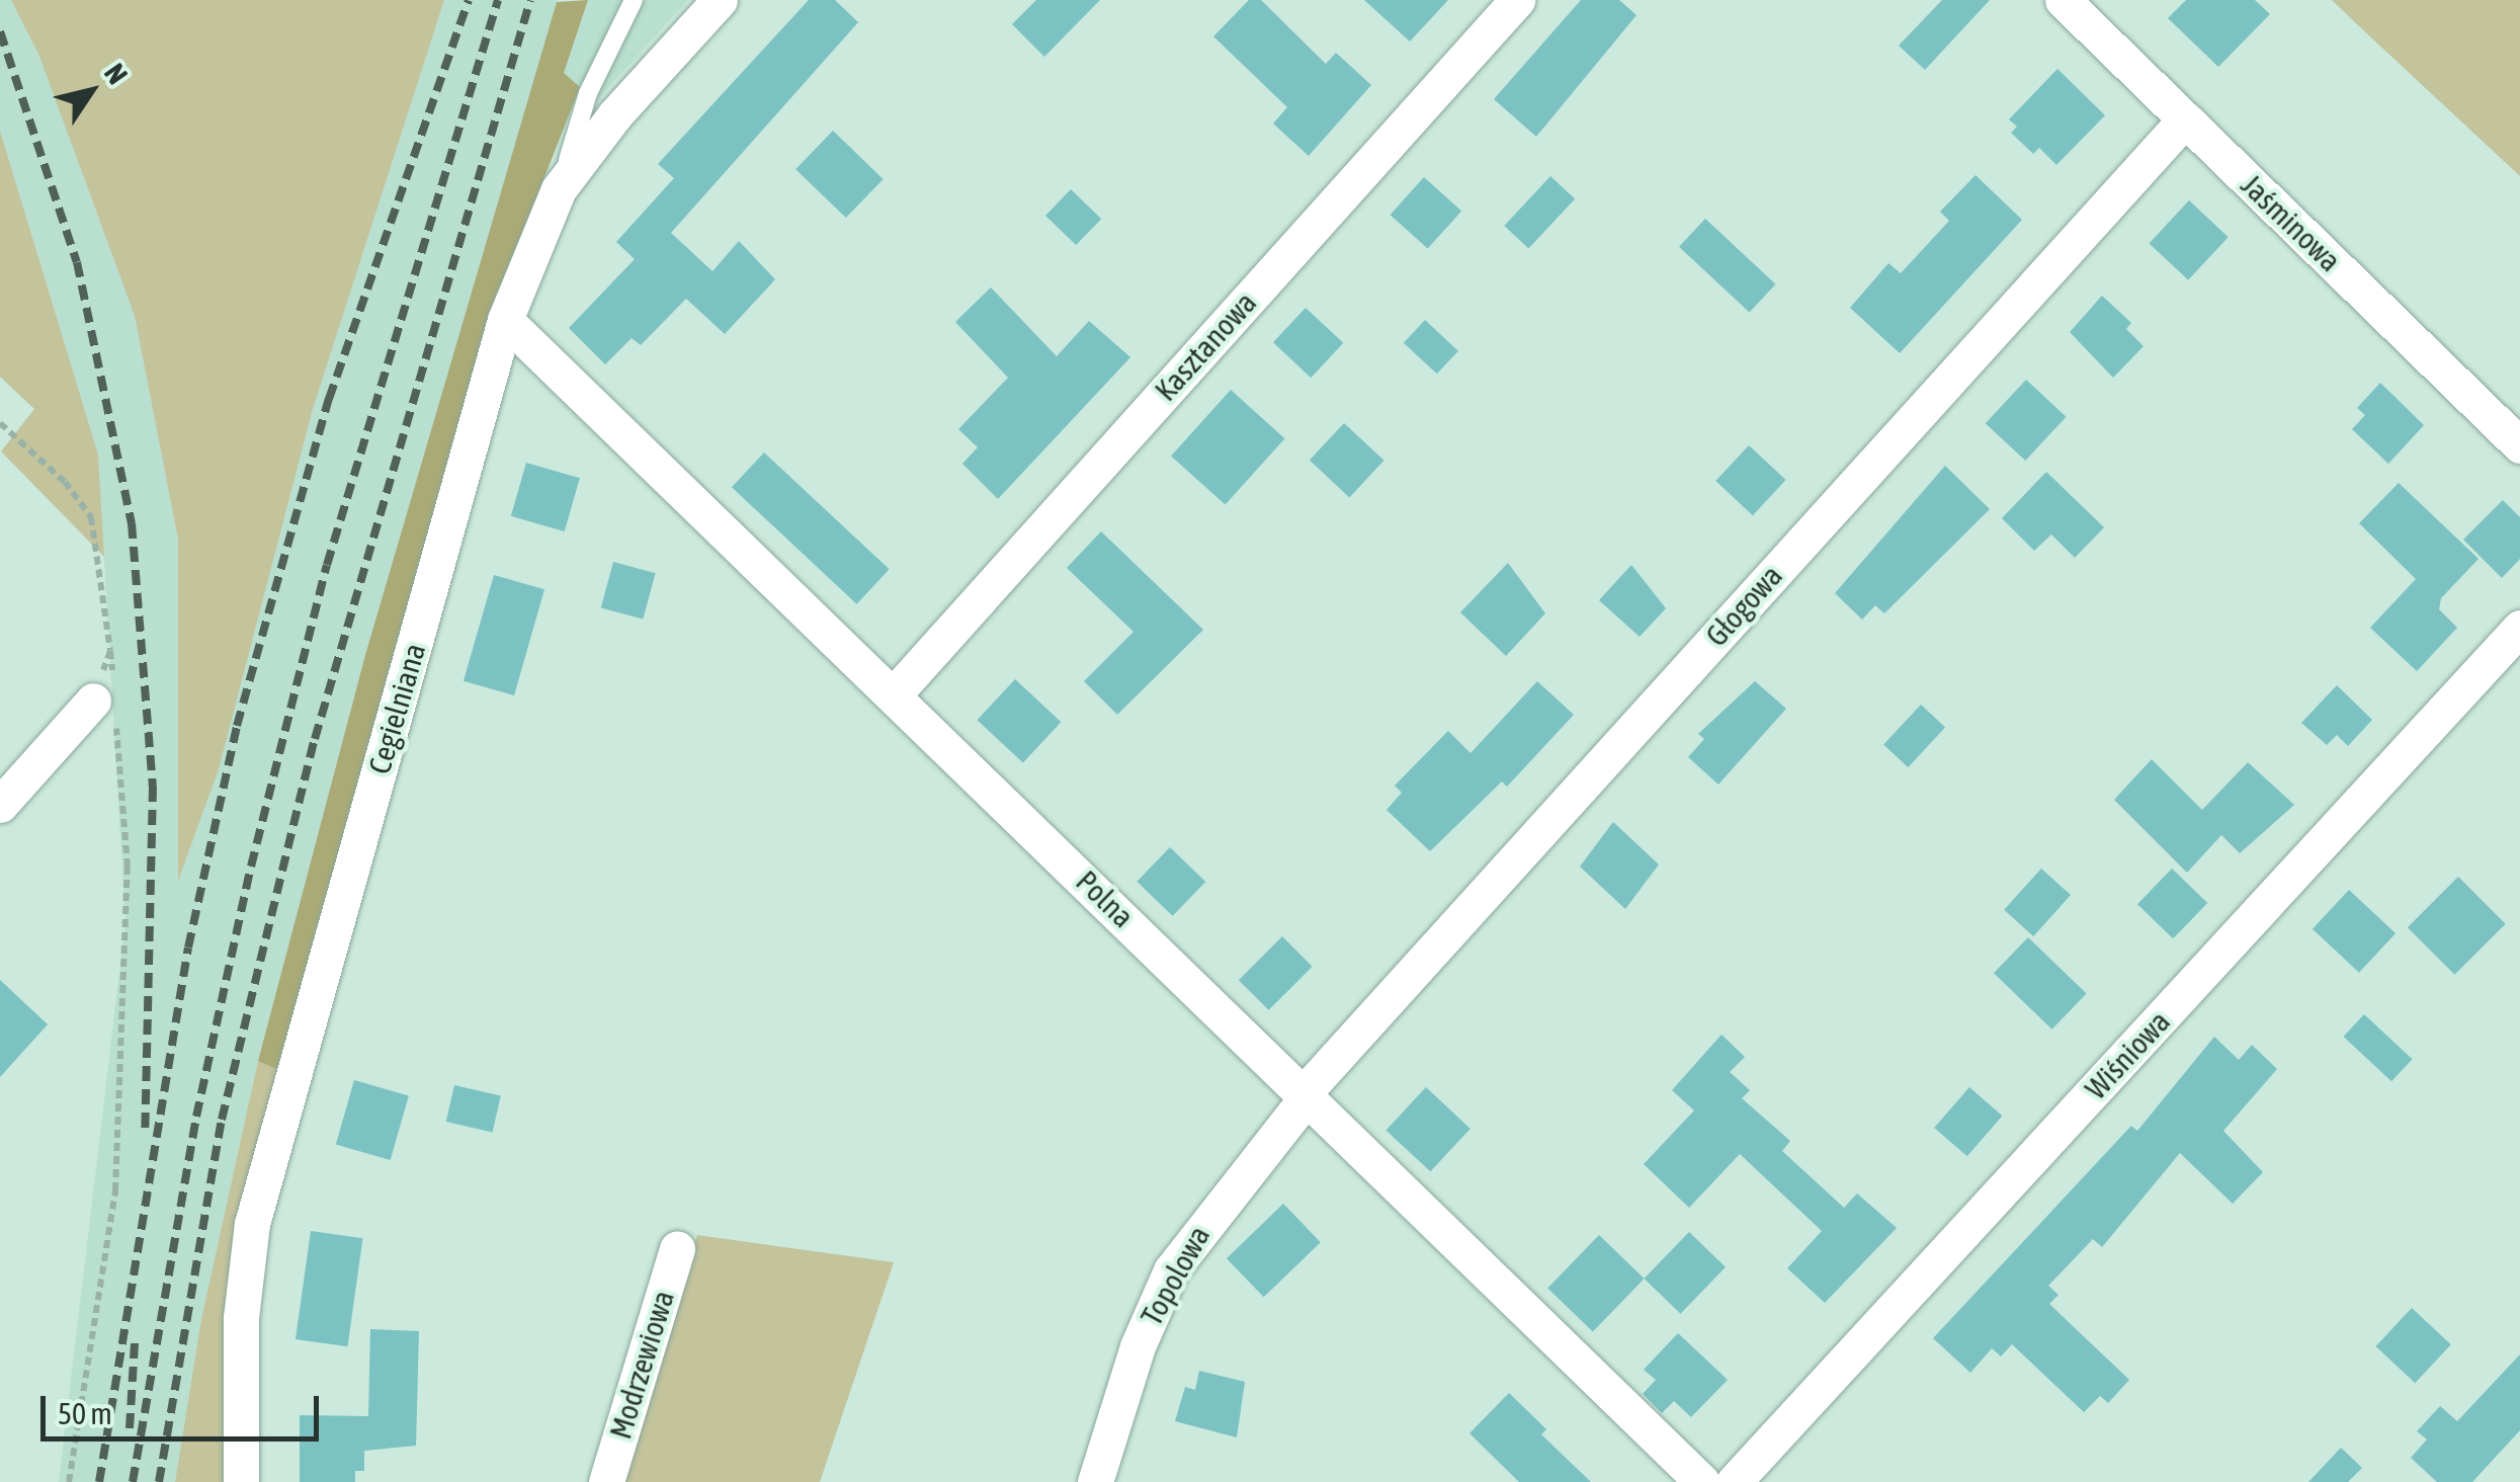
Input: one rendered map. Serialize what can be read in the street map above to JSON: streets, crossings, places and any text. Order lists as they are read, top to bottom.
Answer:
{
  "streets": {
    "street": [
      "Jaśminowa",
      "Kasztanowa",
      "Głogowa",
      "Cegielniana",
      "Polna",
      "Wiśniowa",
      "Topolowa",
      "Modrzewiowa"
    ]
  },
  "crossings": [
    ["Jaśminowa", "Głogowa"],
    ["Kasztanowa", "Polna"],
    ["Głogowa", "Polna"],
    ["Głogowa", "Topolowa"],
    ["Cegielniana", "Polna"],
    ["Polna", "Topolowa"]
  ],
  "scale_bar": "50 m",
  "north": "top right"
}
